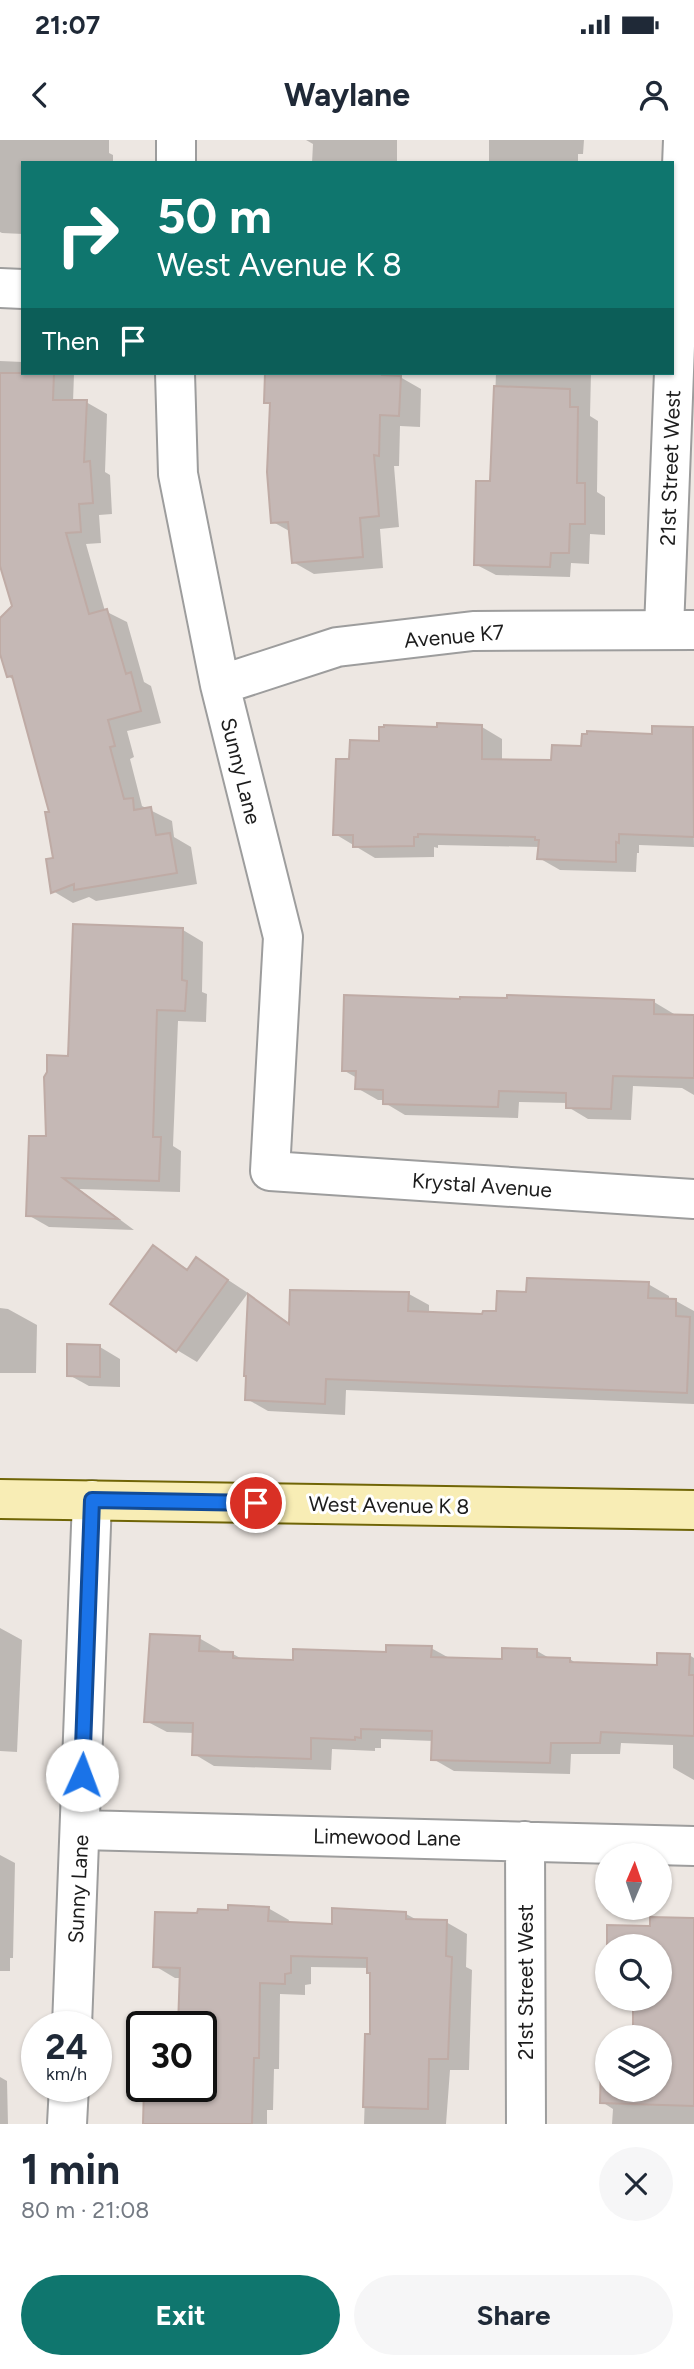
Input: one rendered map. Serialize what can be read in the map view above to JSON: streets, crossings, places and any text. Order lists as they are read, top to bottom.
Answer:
{
  "streets": {
    "street": [
      "21st Street West",
      "Avenue K7",
      "Sunny Lane",
      "Krystal Avenue",
      "West Avenue K 8",
      "Limewood Lane"
    ]
  },
  "crossings": [
    ["21st Street West", "Avenue K7"],
    ["21st Street West", "Limewood Lane"],
    ["Avenue K7", "Sunny Lane"],
    ["Sunny Lane", "Krystal Avenue"],
    ["Sunny Lane", "West Avenue K 8"],
    ["Sunny Lane", "Limewood Lane"]
  ],
  "north": "top",
  "page": {
    "status": "21:07",
    "header": "Waylane",
    "turn": ["50 m", "West Avenue K 8"],
    "then": "Then",
    "speed": "24 km/h",
    "limit": "30",
    "heading": ["1 min", "80 m · 21:08"],
    "buttons": ["Exit", "Share"]
  }
}
